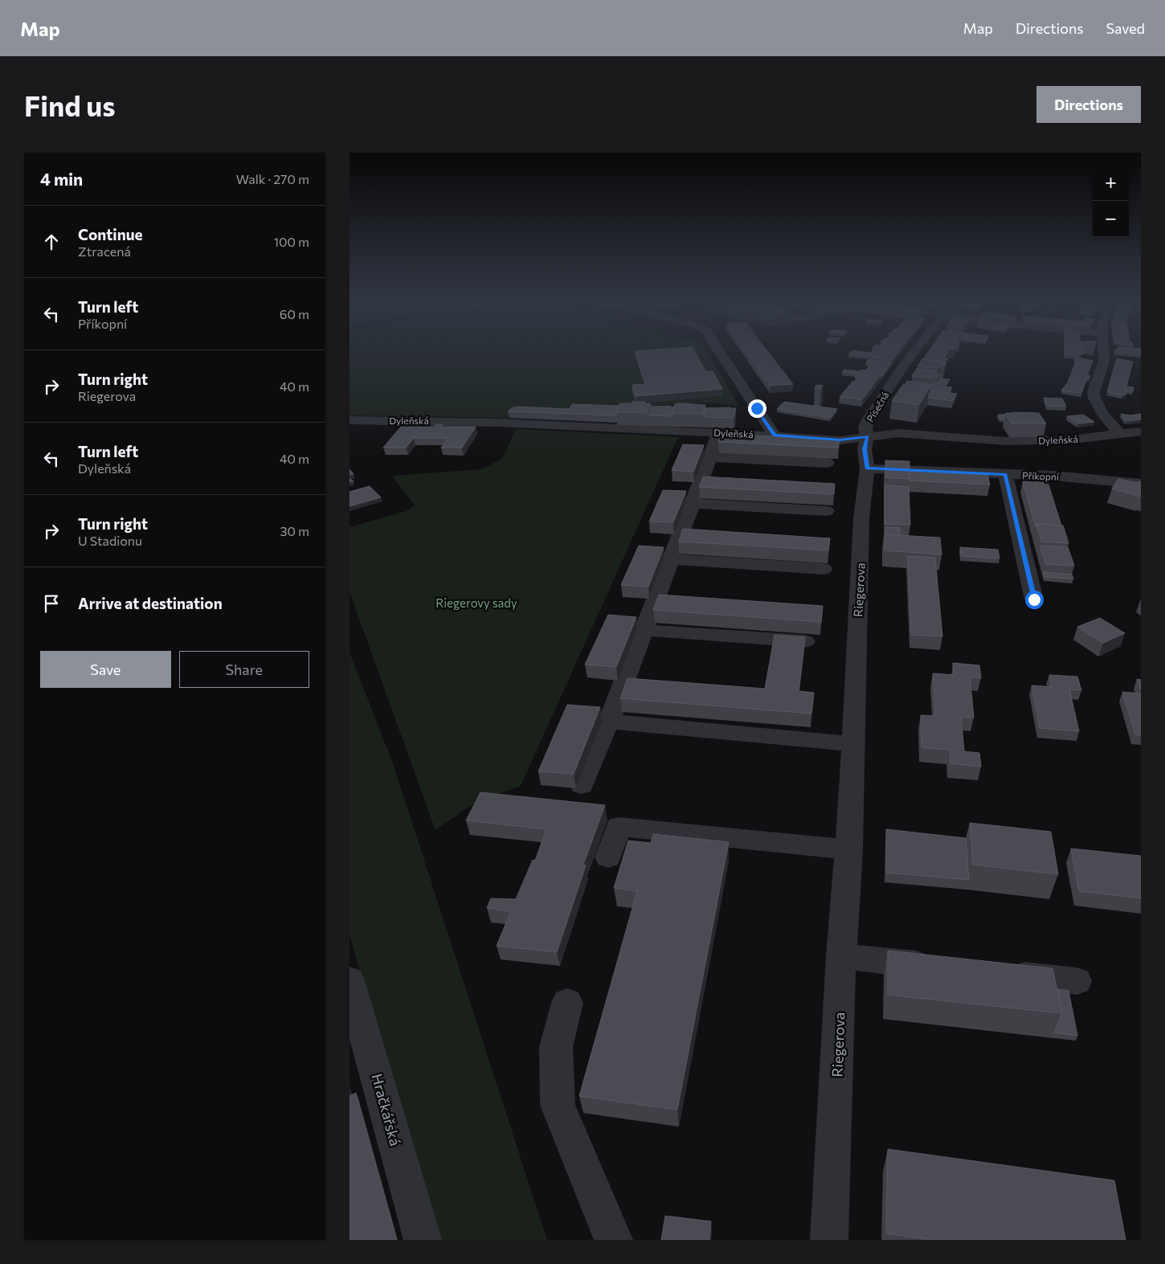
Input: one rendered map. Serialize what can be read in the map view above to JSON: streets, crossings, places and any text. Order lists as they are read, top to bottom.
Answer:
{
  "streets": {
    "street": [
      "Písečná",
      "Dyleňská",
      "Příkopní",
      "Riegerova",
      "Hračkářská"
    ]
  },
  "crossings": [
    ["Písečná", "Dyleňská"],
    ["Písečná", "Riegerova"],
    ["Dyleňská", "Riegerova"],
    ["Příkopní", "Riegerova"]
  ],
  "parks": ["Riegerovy sady"],
  "page": {
    "header": "Map",
    "nav": ["Map", "Directions", "Saved"],
    "buttons": [
      "Directions",
      ["Save", "Share"]
    ],
    "title": "Find us",
    "heading": ["4 min", "Walk · 270 m"],
    "map_buttons": ["+", "−"],
    "list": [
      ["Continue", "Ztracená", "100 m"],
      ["Turn left", "Příkopní", "60 m"],
      ["Turn right", "Riegerova", "40 m"],
      ["Turn left", "Dyleňská", "40 m"],
      ["Turn right", "U Stadionu", "30 m"],
      "Arrive at destination"
    ]
  }
}
